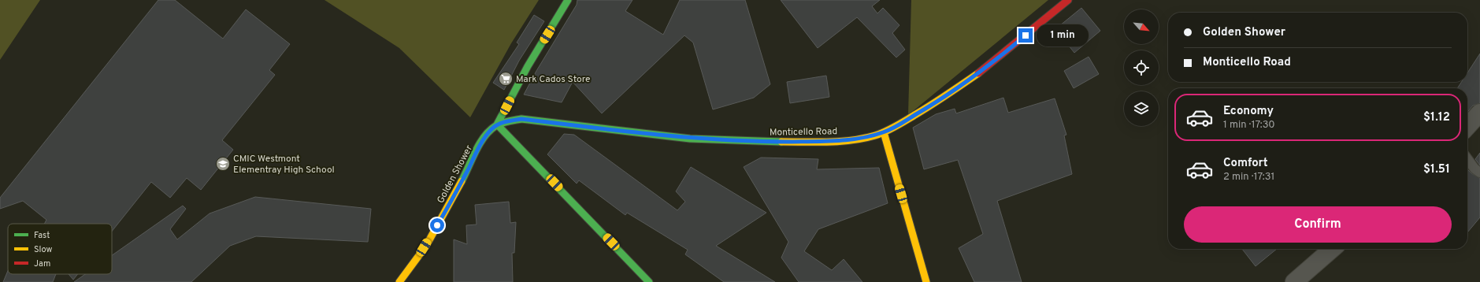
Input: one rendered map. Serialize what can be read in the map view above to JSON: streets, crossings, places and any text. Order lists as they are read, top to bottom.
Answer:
{
  "streets": {
    "main road": ["Monticello Road", "Golden Shower"]
  },
  "crossings": [
    ["Monticello Road", "Golden Shower"]
  ],
  "places": {
    "supermarket": ["Mark Cados Store"],
    "school or university": ["CMIC Westmont Elementray High School"]
  },
  "legend": ["Fast", "Slow", "Jam"],
  "north": "bottom right",
  "page": {
    "banner": ["Golden Shower", "Monticello Road"],
    "bubble": "1 min",
    "list": [
      {
        "name": "Economy",
        "note": "1 min · 17:30",
        "value": "$1.12"
      },
      {
        "name": "Comfort",
        "note": "2 min · 17:31",
        "value": "$1.51"
      }
    ],
    "buttons": "Confirm"
  }
}
